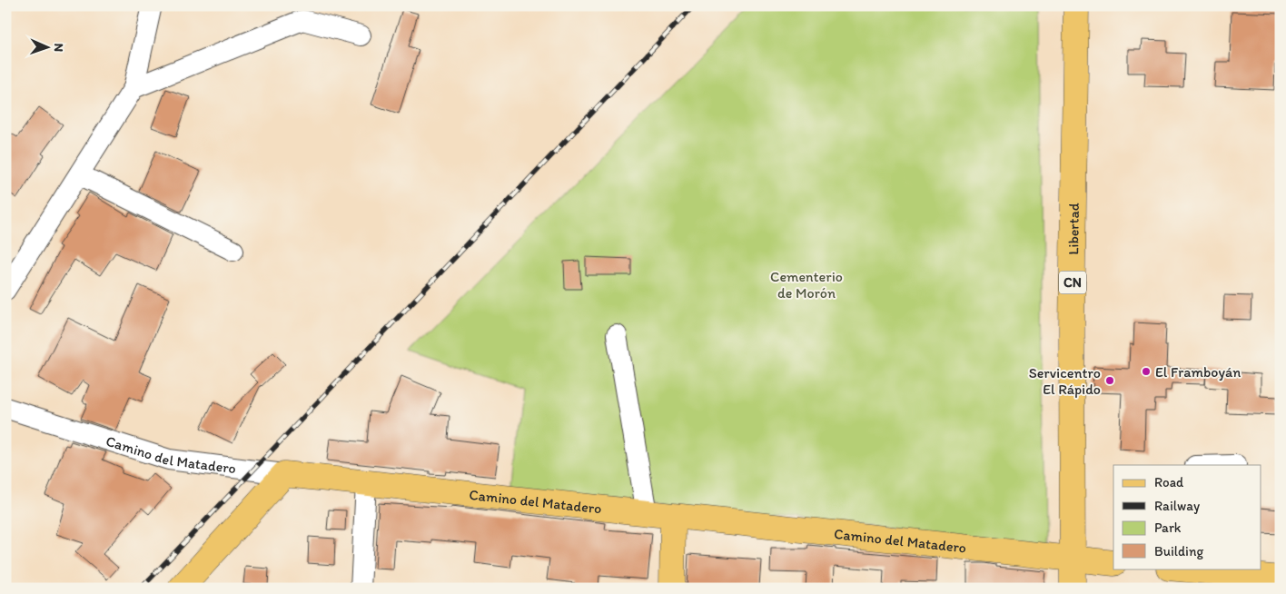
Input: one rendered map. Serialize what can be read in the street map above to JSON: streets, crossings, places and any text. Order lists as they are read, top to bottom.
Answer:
{
  "streets": {
    "main road": ["Libertad", "CN", "Camino del Matadero"]
  },
  "crossings": [
    ["Libertad", "Camino del Matadero"]
  ],
  "parks": ["Cementerio de Morón"],
  "places": ["El Framboyán", "Servicentro El Rápido"],
  "legend": [
    "Road",
    "Railway",
    "Park",
    "Building"
  ],
  "north": "right"
}
